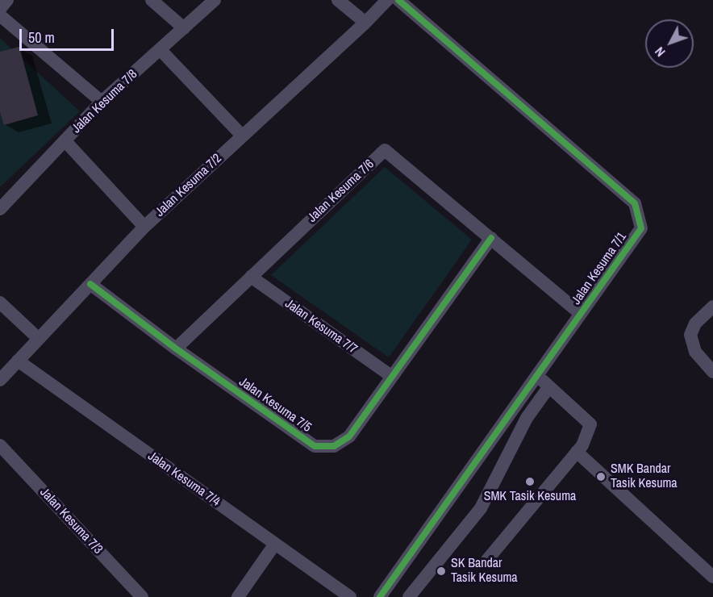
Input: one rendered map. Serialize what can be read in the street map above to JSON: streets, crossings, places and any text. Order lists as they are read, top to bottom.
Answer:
{
  "streets": {
    "street": [
      "Jalan Kesuma 7/8",
      "Jalan Kesuma 7/2",
      "Jalan Kesuma 7/6",
      "Jalan Kesuma 7/1",
      "Jalan Kesuma 7/7",
      "Jalan Kesuma 7/5",
      "Jalan Kesuma 7/4",
      "Jalan Kesuma 7/3"
    ]
  },
  "crossings": [
    ["Jalan Kesuma 7/2", "Jalan Kesuma 7/5"],
    ["Jalan Kesuma 7/2", "Jalan Kesuma 7/4"],
    ["Jalan Kesuma 7/6", "Jalan Kesuma 7/1"],
    ["Jalan Kesuma 7/6", "Jalan Kesuma 7/7"],
    ["Jalan Kesuma 7/6", "Jalan Kesuma 7/5"],
    ["Jalan Kesuma 7/7", "Jalan Kesuma 7/5"]
  ],
  "places": ["SMK Bandar Tasik Kesuma", "SMK Tasik Kesuma", "SK Bandar Tasik Kesuma"],
  "scale_bar": "50 m",
  "north": "bottom left"
}
